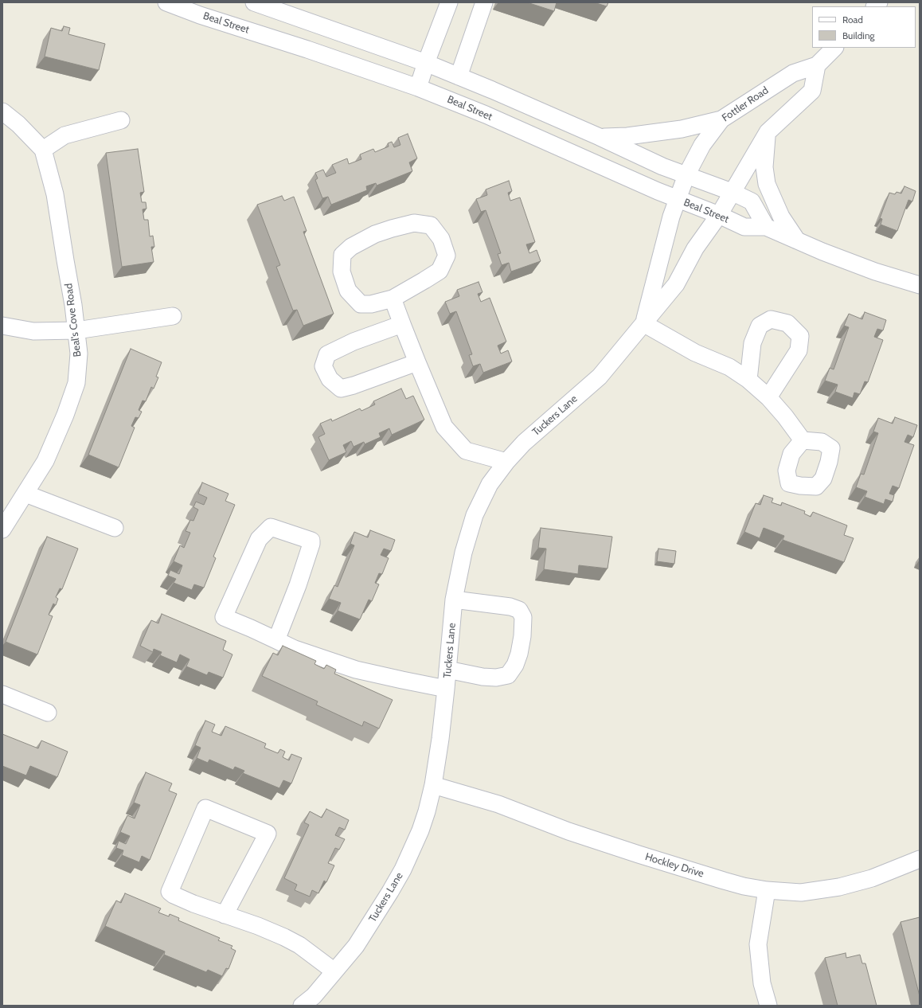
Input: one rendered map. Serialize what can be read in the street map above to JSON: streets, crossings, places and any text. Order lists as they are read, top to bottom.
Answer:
{
  "streets": {
    "street": [
      "Beal Street",
      "Fottler Road",
      "Beal's Cove Road",
      "Tuckers Lane",
      "Hockley Drive"
    ]
  },
  "crossings": [
    ["Beal Street", "Fottler Road"],
    ["Beal Street", "Tuckers Lane"],
    ["Fottler Road", "Tuckers Lane"],
    ["Tuckers Lane", "Hockley Drive"]
  ],
  "legend": ["Road", "Building"]
}
